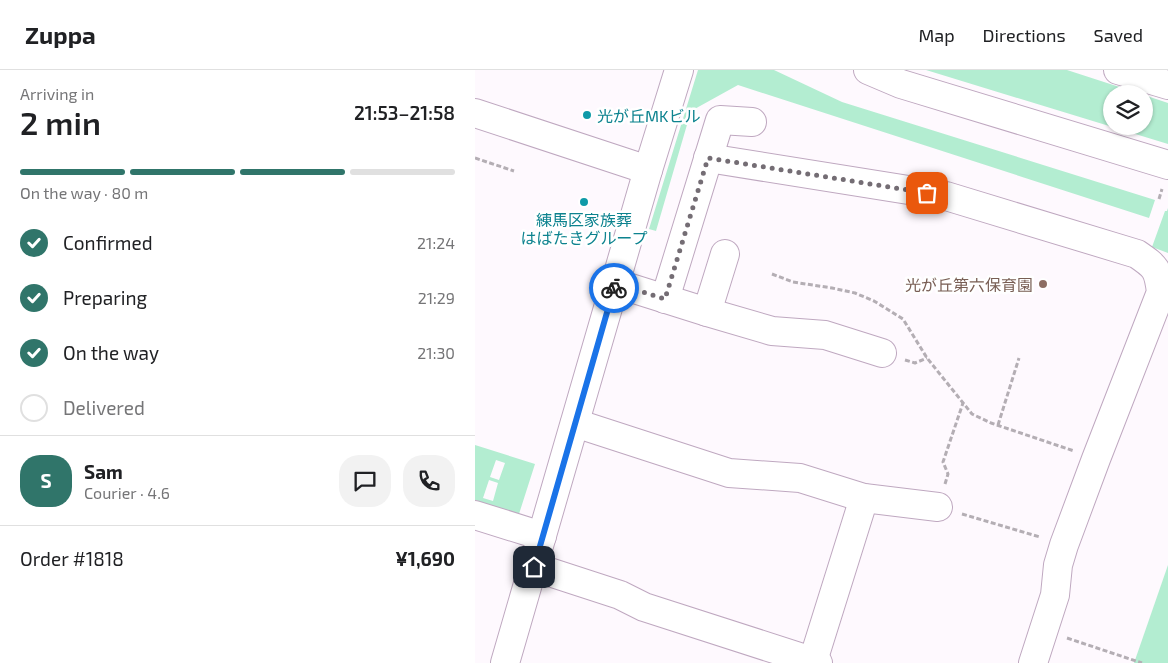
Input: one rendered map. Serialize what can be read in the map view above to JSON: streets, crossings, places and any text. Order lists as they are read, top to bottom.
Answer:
{
  "places": ["光が丘MKビル", "練馬区家族葬 はばたきグループ", "光が丘第六保育園"],
  "page": {
    "header": "Zuppa",
    "nav": ["Map", "Directions", "Saved"],
    "heading": ["2 min", "Arriving in", "21:53–21:58"],
    "panel": [
      "Sam",
      "Courier · 4.6",
      "Order #1818",
      "¥1,690"
    ],
    "bar": "On the way · 80 m",
    "list": [
      ["Confirmed", "21:24"],
      ["Preparing", "21:29"],
      ["On the way", "21:30"],
      "Delivered"
    ],
    "round": "S"
  }
}
